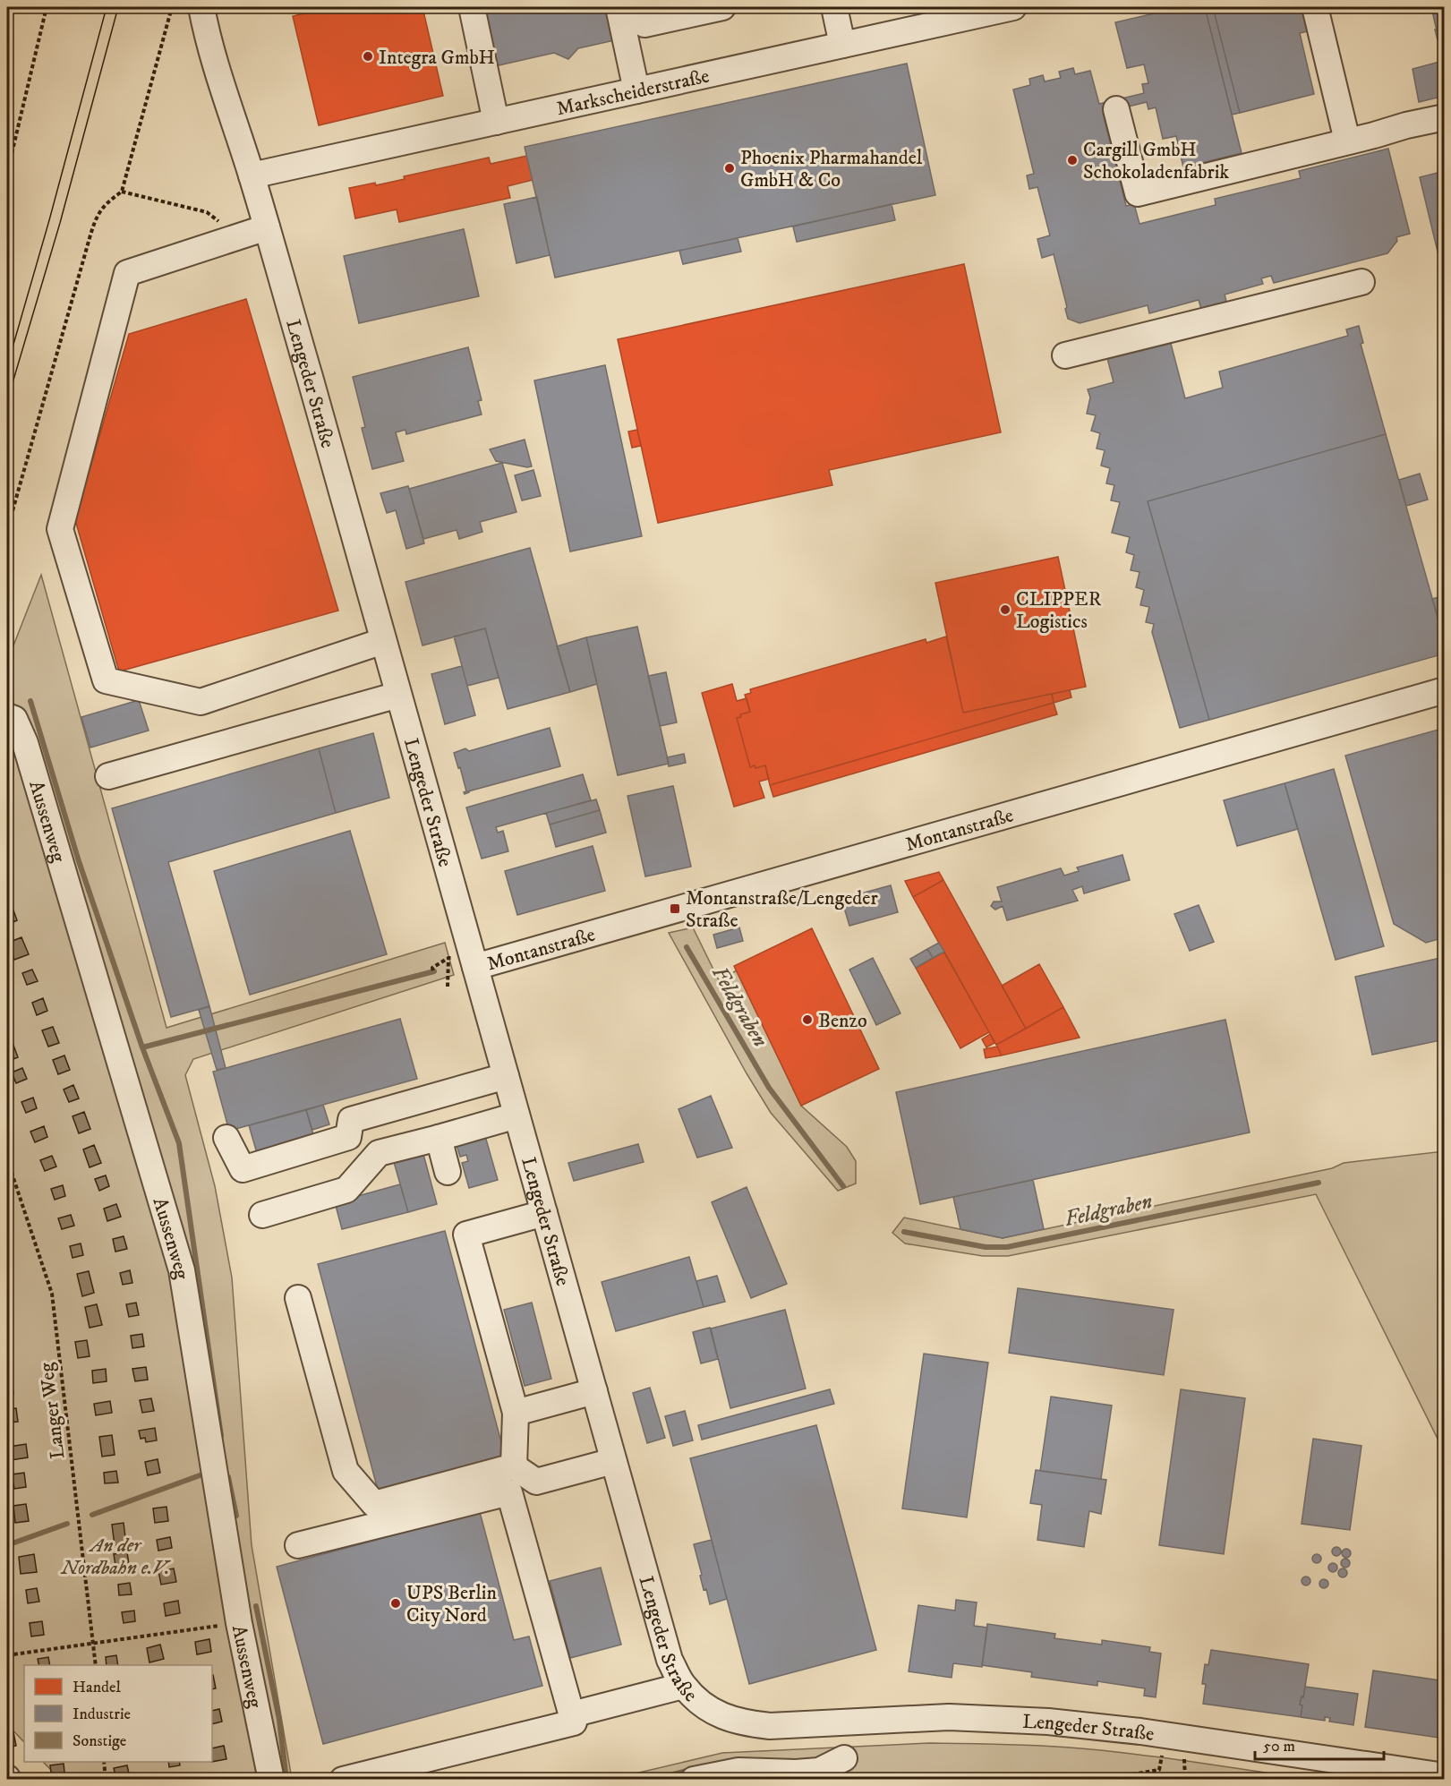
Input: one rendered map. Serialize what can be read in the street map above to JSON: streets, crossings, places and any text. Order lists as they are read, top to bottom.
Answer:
{
  "streets": {
    "street": [
      "Markscheiderstraße",
      "Lengeder Straße",
      "Aussenweg",
      "Montanstraße"
    ],
    "path": ["Langer Weg"]
  },
  "crossings": [
    ["Markscheiderstraße", "Lengeder Straße"],
    ["Lengeder Straße", "Montanstraße"]
  ],
  "water": ["Feldgraben"],
  "parks": ["An der Nordbahn e.V."],
  "places": {
    "other": [
      "Integra GmbH",
      "Cargill GmbH Schokoladenfabrik",
      "Phoenix Pharmahandel GmbH & Co",
      "CLIPPER Logistics",
      "Benzo",
      "UPS Berlin City Nord"
    ],
    "transit": ["Montanstraße/Lengeder Straße"]
  },
  "legend": ["Handel", "Industrie", "Sonstige"],
  "scale_bar": "50 m"
}
